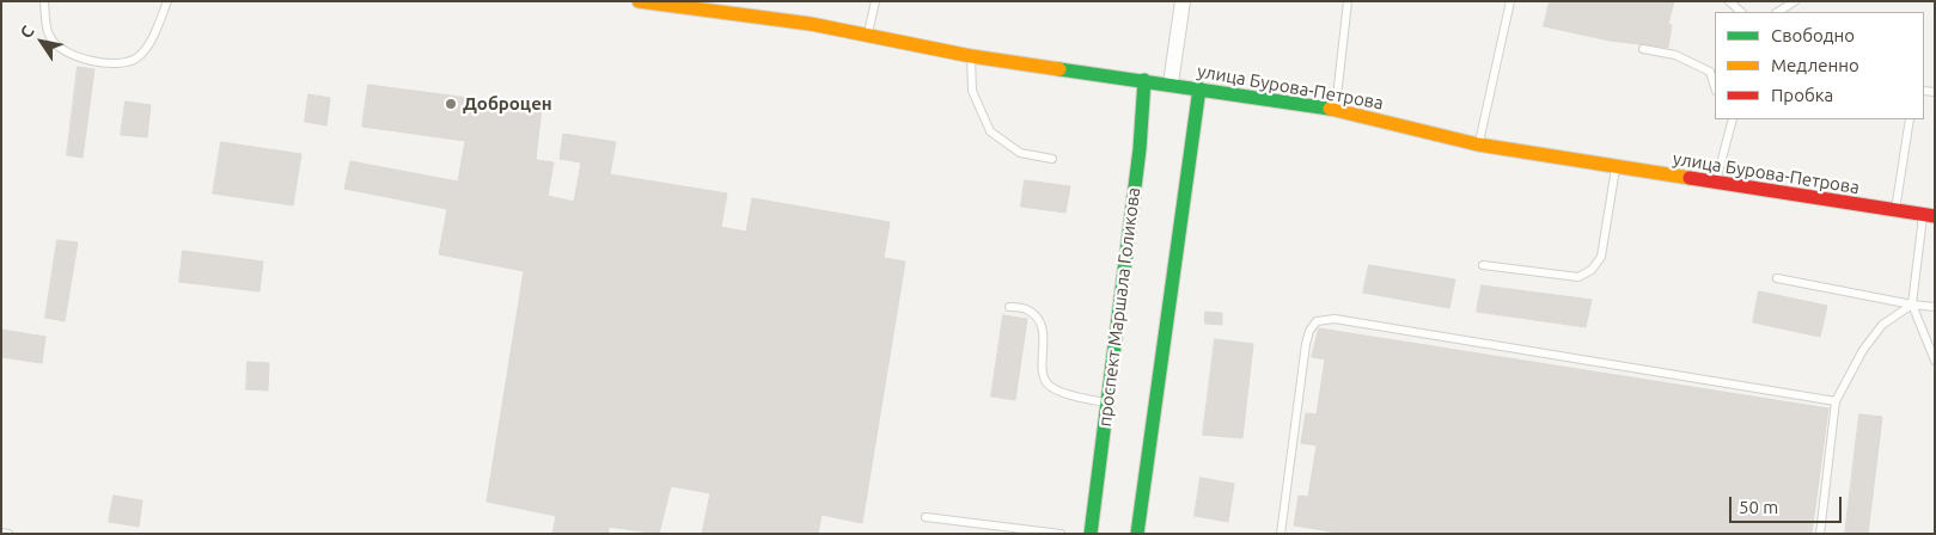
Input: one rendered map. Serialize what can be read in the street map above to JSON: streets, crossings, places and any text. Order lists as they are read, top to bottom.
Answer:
{
  "streets": {
    "main road": ["улица Бурова-Петрова", "проспект Маршала Голикова"]
  },
  "crossings": [
    ["улица Бурова-Петрова", "проспект Маршала Голикова"]
  ],
  "places": ["Доброцен"],
  "legend": ["Свободно", "Медленно", "Пробка"],
  "scale_bar": "50 m",
  "north": "top left"
}
